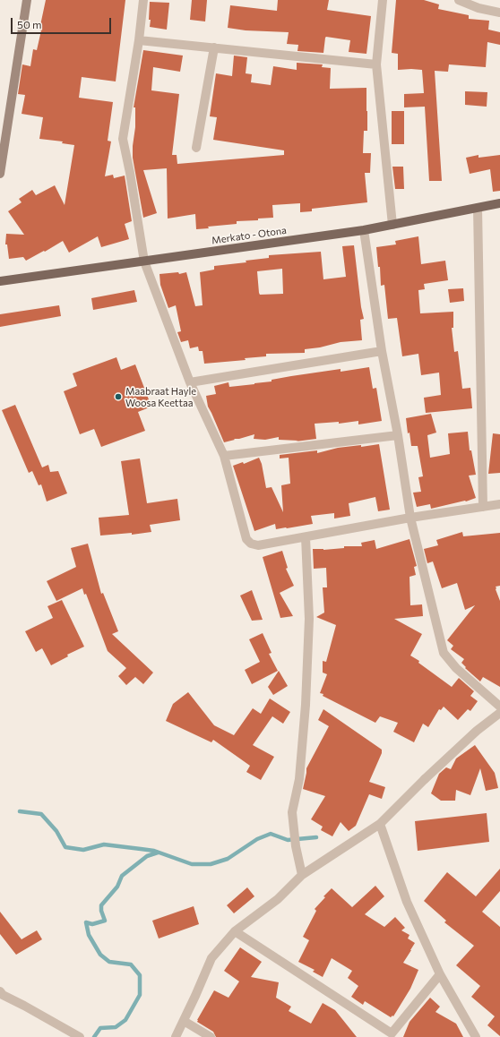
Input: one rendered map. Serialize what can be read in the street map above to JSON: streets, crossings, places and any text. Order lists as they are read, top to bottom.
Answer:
{
  "streets": {
    "main road": ["Merkato - Otona"]
  },
  "places": ["Maabraat Hayle Woosa Keettaa"],
  "scale_bar": "50 m"
}
